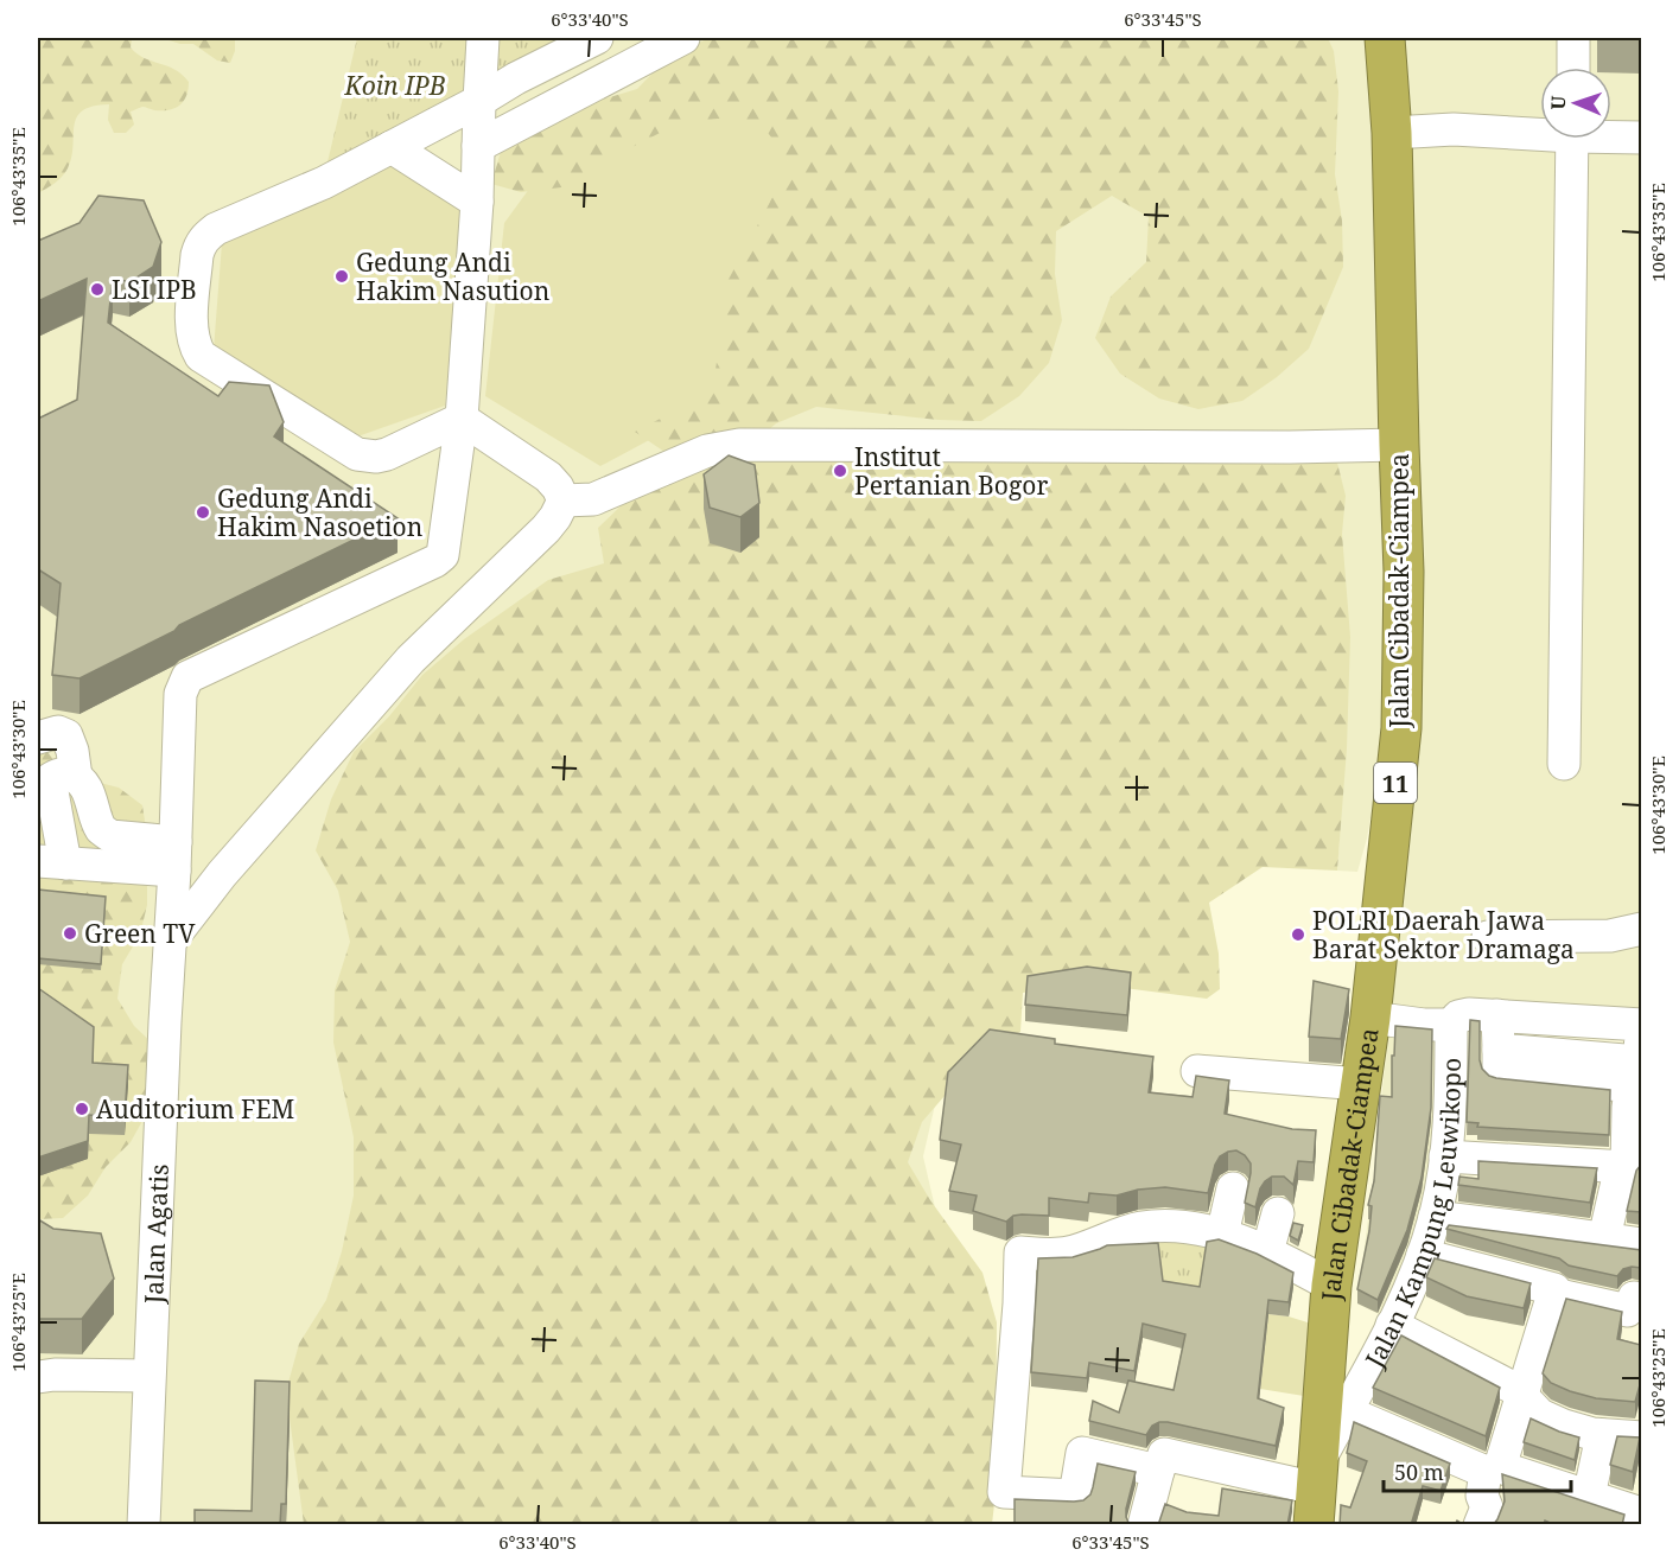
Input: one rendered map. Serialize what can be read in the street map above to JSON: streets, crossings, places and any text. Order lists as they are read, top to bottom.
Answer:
{
  "streets": {
    "highway": ["Jalan Cibadak-Ciampea", "11"],
    "street": ["Jalan Kampung Leuwikopo", "Jalan Agatis"]
  },
  "crossings": [
    ["Jalan Cibadak-Ciampea", "Jalan Kampung Leuwikopo"]
  ],
  "parks": ["Koin IPB"],
  "places": [
    "Gedung Andi Hakim Nasution",
    "LSI IPB",
    "Institut Pertanian Bogor",
    "Gedung Andi Hakim Nasoetion",
    "Green TV",
    "POLRI Daerah Jawa Barat Sektor Dramaga",
    "Auditorium FEM"
  ],
  "scale_bar": "50 m",
  "north": "left",
  "coordinates": [
    "6°33'40\"S",
    "6°33'45\"S",
    "106°43'35\"E",
    "106°43'30\"E",
    "106°43'25\"E"
  ]
}
